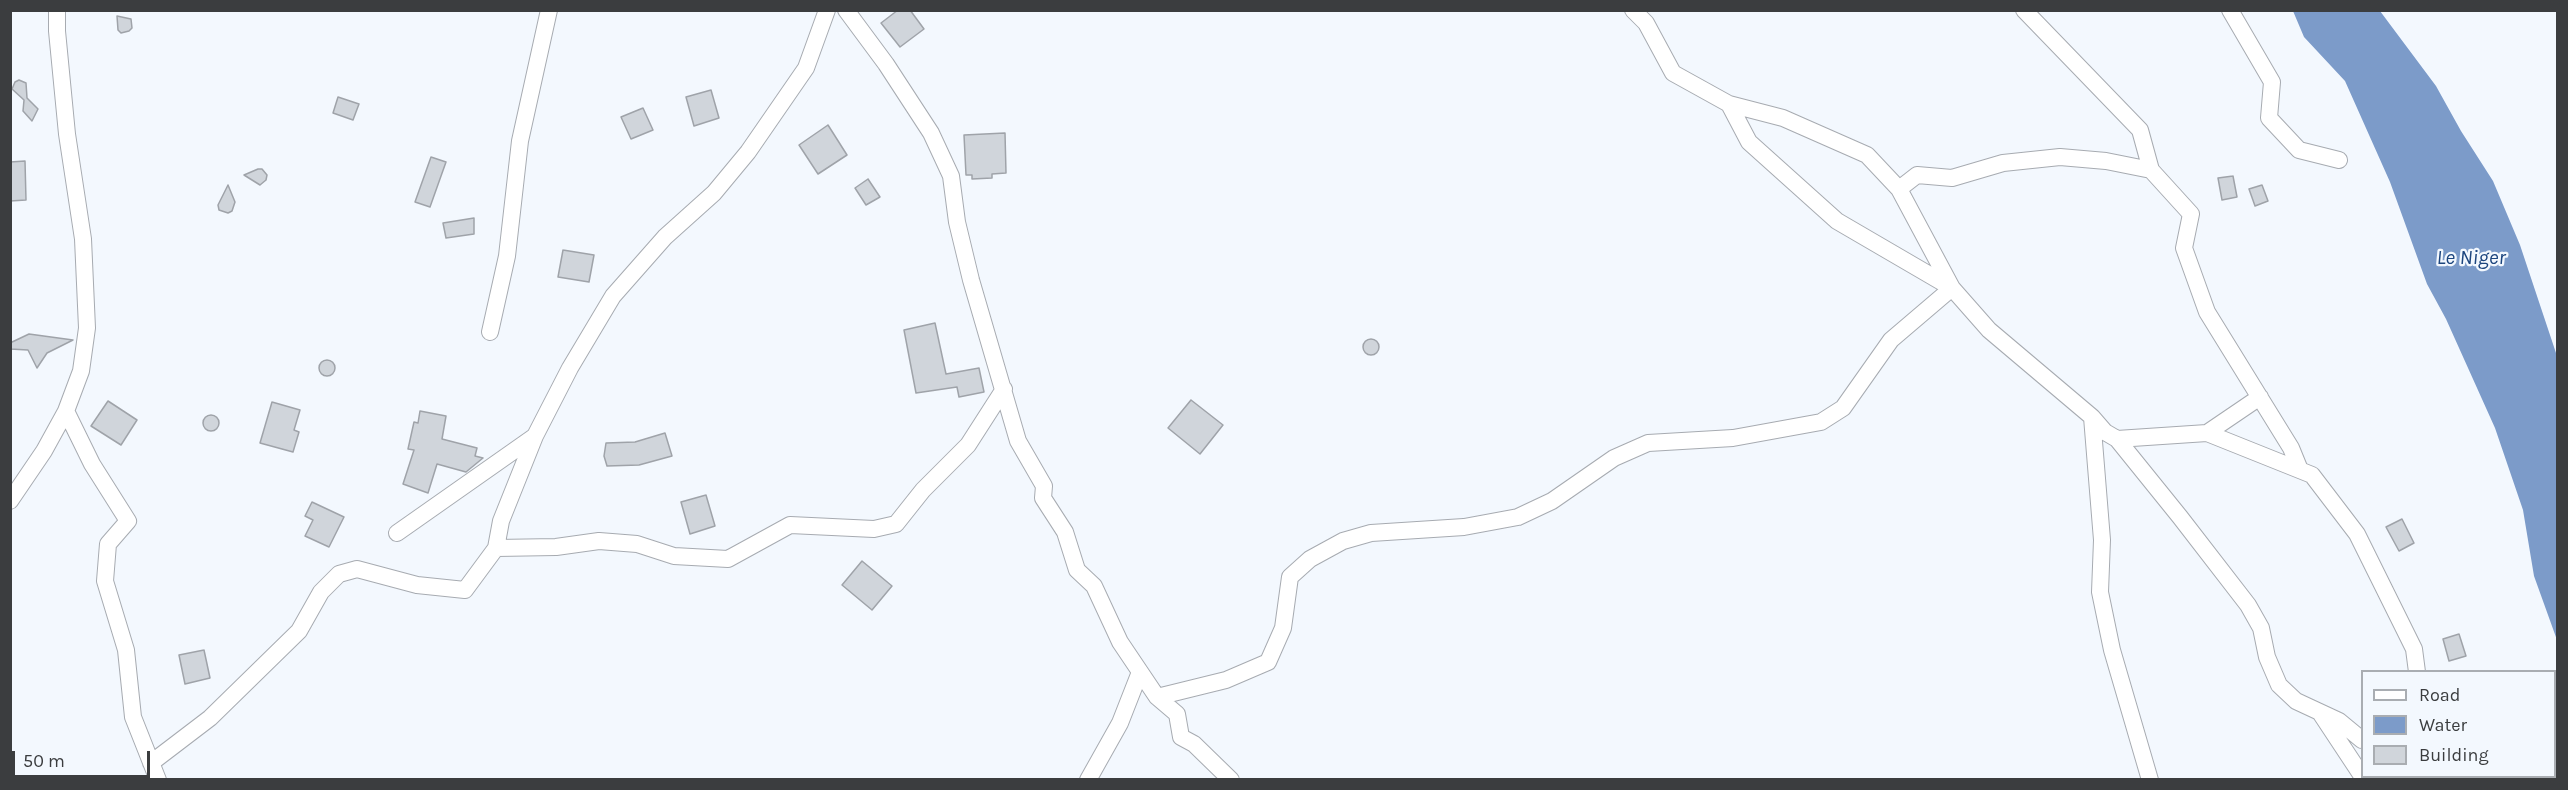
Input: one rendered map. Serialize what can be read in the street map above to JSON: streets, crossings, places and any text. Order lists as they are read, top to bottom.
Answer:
{
  "water": ["Le Niger"],
  "legend": ["Road", "Water", "Building"],
  "scale_bar": "50 m"
}
